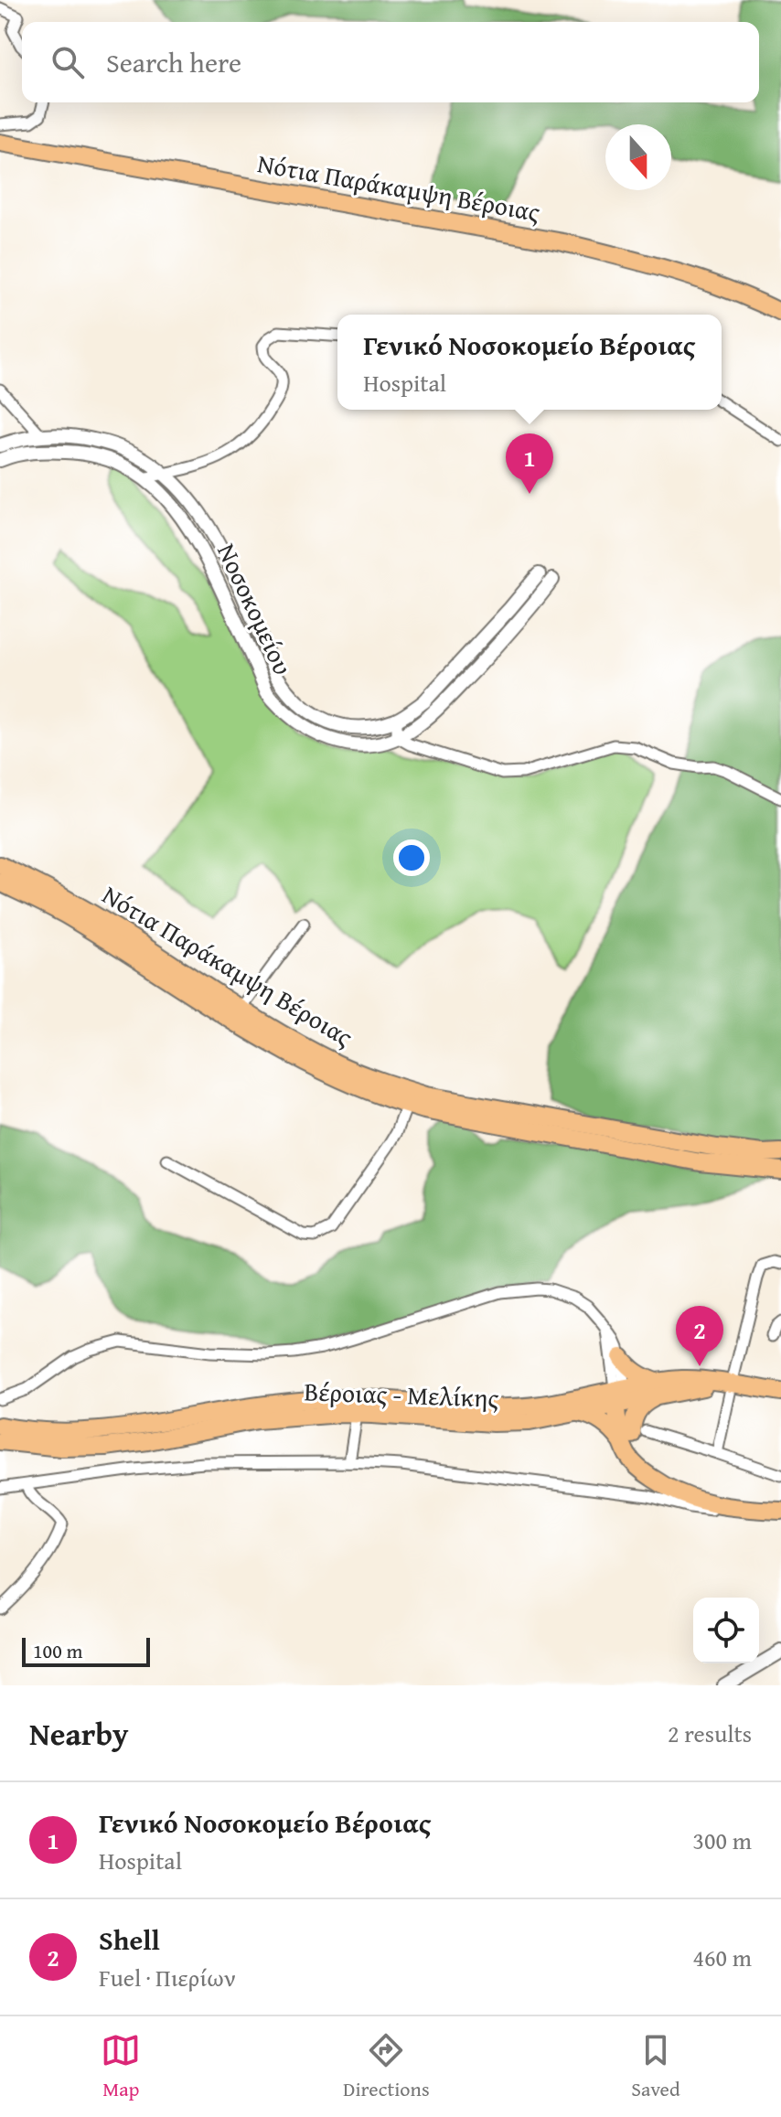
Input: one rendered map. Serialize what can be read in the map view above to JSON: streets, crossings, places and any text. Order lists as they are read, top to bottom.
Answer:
{
  "streets": {
    "main road": ["Νότια Παράκαμψη Βέροιας", "Βέροιας - Μελίκης"],
    "street": ["Νοσοκομείου"]
  },
  "scale_bar": "100 m",
  "north": "bottom",
  "page": {
    "search": "Search here",
    "popup": ["Γενικό Νοσοκομείο Βέροιας", "Hospital"],
    "pins": ["1", "2"],
    "scale": "100 m",
    "heading": ["Nearby", "2 results"],
    "list": [
      {
        "mark": "1",
        "name": "Γενικό Νοσοκομείο Βέροιας",
        "note": "Hospital",
        "value": "300 m"
      },
      {
        "mark": "2",
        "name": "Shell",
        "note": "Fuel · Πιερίων",
        "value": "460 m"
      }
    ],
    "nav": ["Map", "Directions", "Saved"]
  }
}
